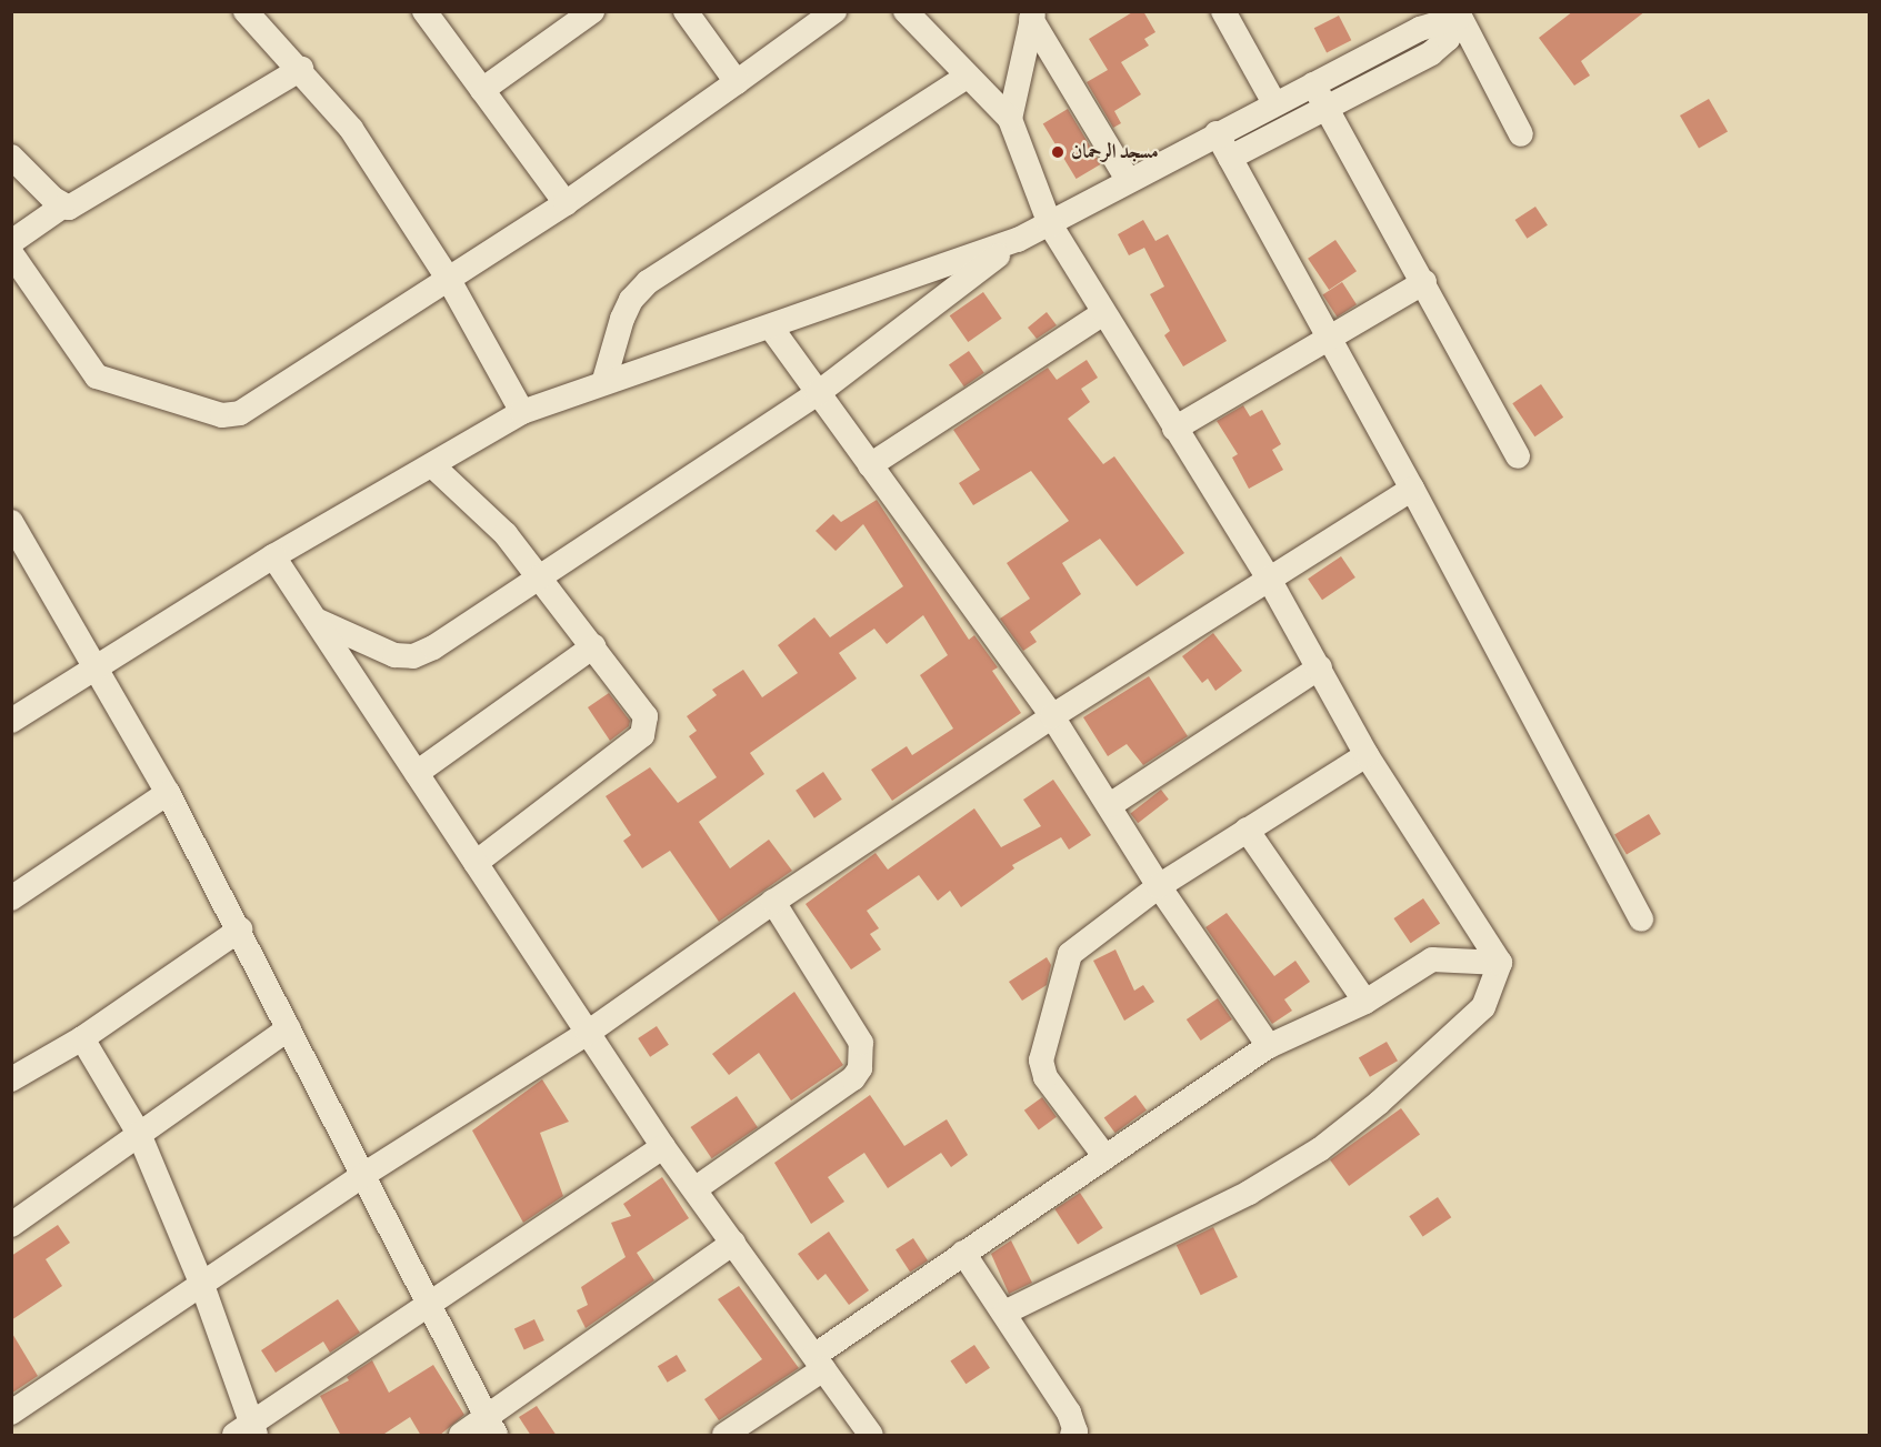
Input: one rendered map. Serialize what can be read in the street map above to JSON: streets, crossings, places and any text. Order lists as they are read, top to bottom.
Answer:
{
  "places": ["مسجد الرحمان"]
}
